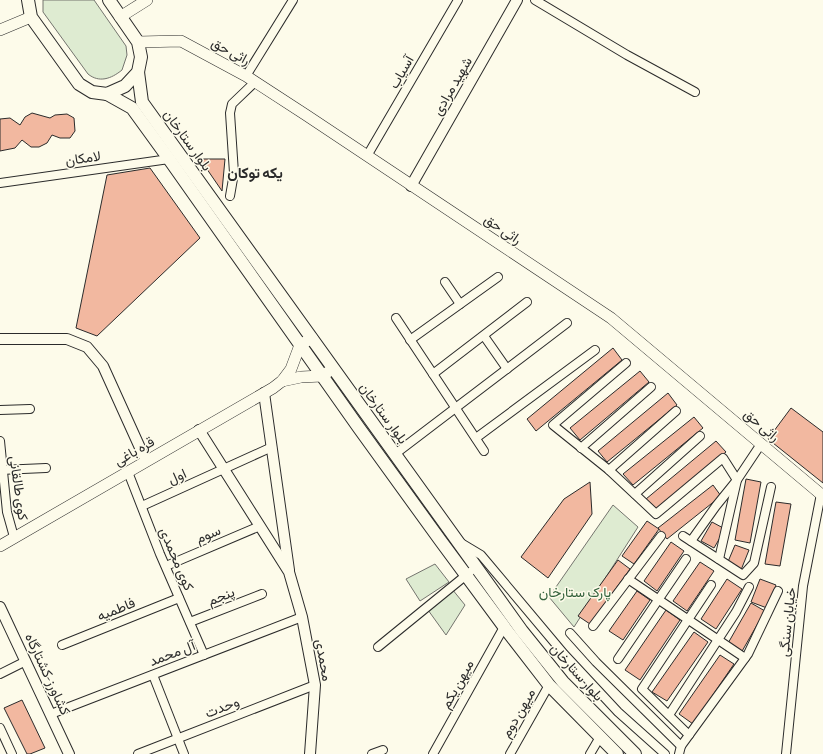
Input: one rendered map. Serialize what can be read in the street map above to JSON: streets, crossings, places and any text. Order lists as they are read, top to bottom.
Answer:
{
  "streets": {
    "main road": ["راثی حق", "بلوار ستارخان", "قره باغی"],
    "street": [
      "آسیاب",
      "شهید مرادی",
      "لامکان",
      "اول",
      "کوی طالقانی",
      "سوم",
      "کوی محمدی",
      "پنجم",
      "فاطمیه",
      "خیابان سنگی",
      "آل محمد",
      "محمدی",
      "کشاورز-کشتارگاه",
      "میهن یکم",
      "وحدت",
      "میهن دوم"
    ]
  },
  "crossings": [
    ["راثی حق", "آسیاب"],
    ["راثی حق", "شهید مرادی"],
    ["راثی حق", "بلوار ستارخان"],
    ["راثی حق", "خیابان سنگی"],
    ["بلوار ستارخان", "لامکان"],
    ["بلوار ستارخان", "قره باغی"],
    ["بلوار ستارخان", "میهن یکم"],
    ["بلوار ستارخان", "میهن دوم"],
    ["قره باغی", "کوی طالقانی"],
    ["قره باغی", "کوی محمدی"],
    ["قره باغی", "محمدی"],
    ["اول", "کوی محمدی"],
    ["اول", "محمدی"],
    ["سوم", "کوی محمدی"],
    ["سوم", "محمدی"],
    ["کوی محمدی", "پنجم"],
    ["کوی محمدی", "فاطمیه"],
    ["کوی محمدی", "آل محمد"],
    ["آل محمد", "محمدی"],
    ["آل محمد", "کشاورز-کشتارگاه"],
    ["محمدی", "وحدت"]
  ],
  "districts": ["یکه توکان"],
  "parks": ["پارک ستارخان"]
}
